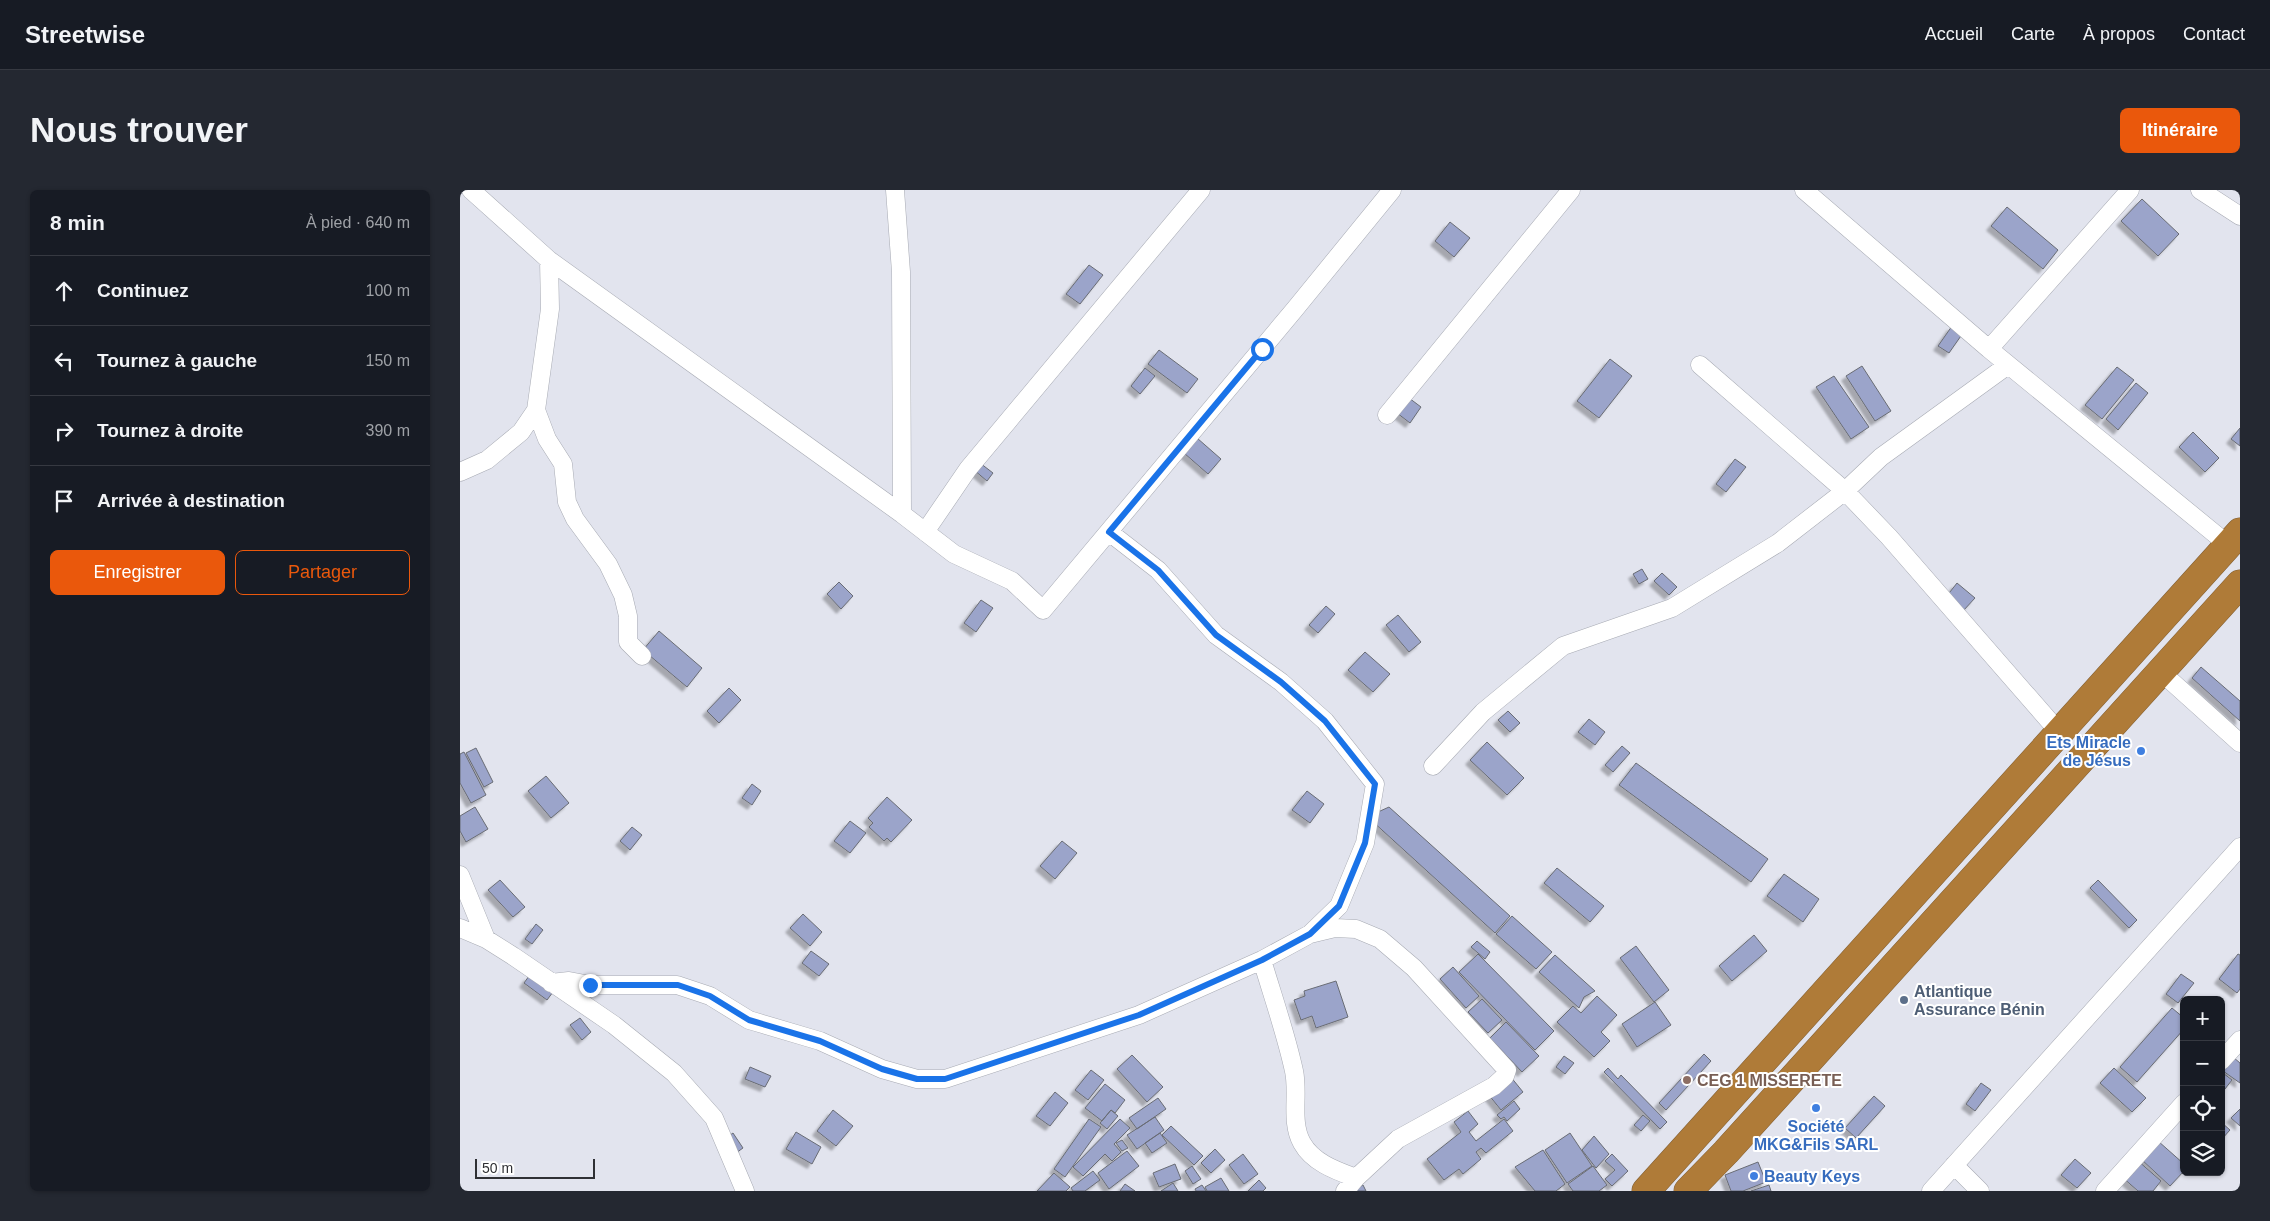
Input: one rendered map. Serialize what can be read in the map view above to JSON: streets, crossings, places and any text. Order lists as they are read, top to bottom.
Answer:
{
  "places": [
    "Ets Miracle de Jésus",
    "Atlantique Assurance Bénin",
    "CEG 1 MISSERETE",
    "Société MKG&Fils SARL",
    "Beauty Keys"
  ],
  "scale_bar": "50 m",
  "page": {
    "header": "Streetwise",
    "nav": [
      "Accueil",
      "Carte",
      "À propos",
      "Contact"
    ],
    "buttons": [
      "Itinéraire",
      ["Enregistrer", "Partager"]
    ],
    "title": "Nous trouver",
    "heading": ["8 min", "À pied · 640 m"],
    "list": [
      ["Continuez", "100 m"],
      ["Tournez à gauche", "150 m"],
      ["Tournez à droite", "390 m"],
      "Arrivée à destination"
    ],
    "map_buttons": ["+", "−"],
    "scale": "50 m"
  }
}
